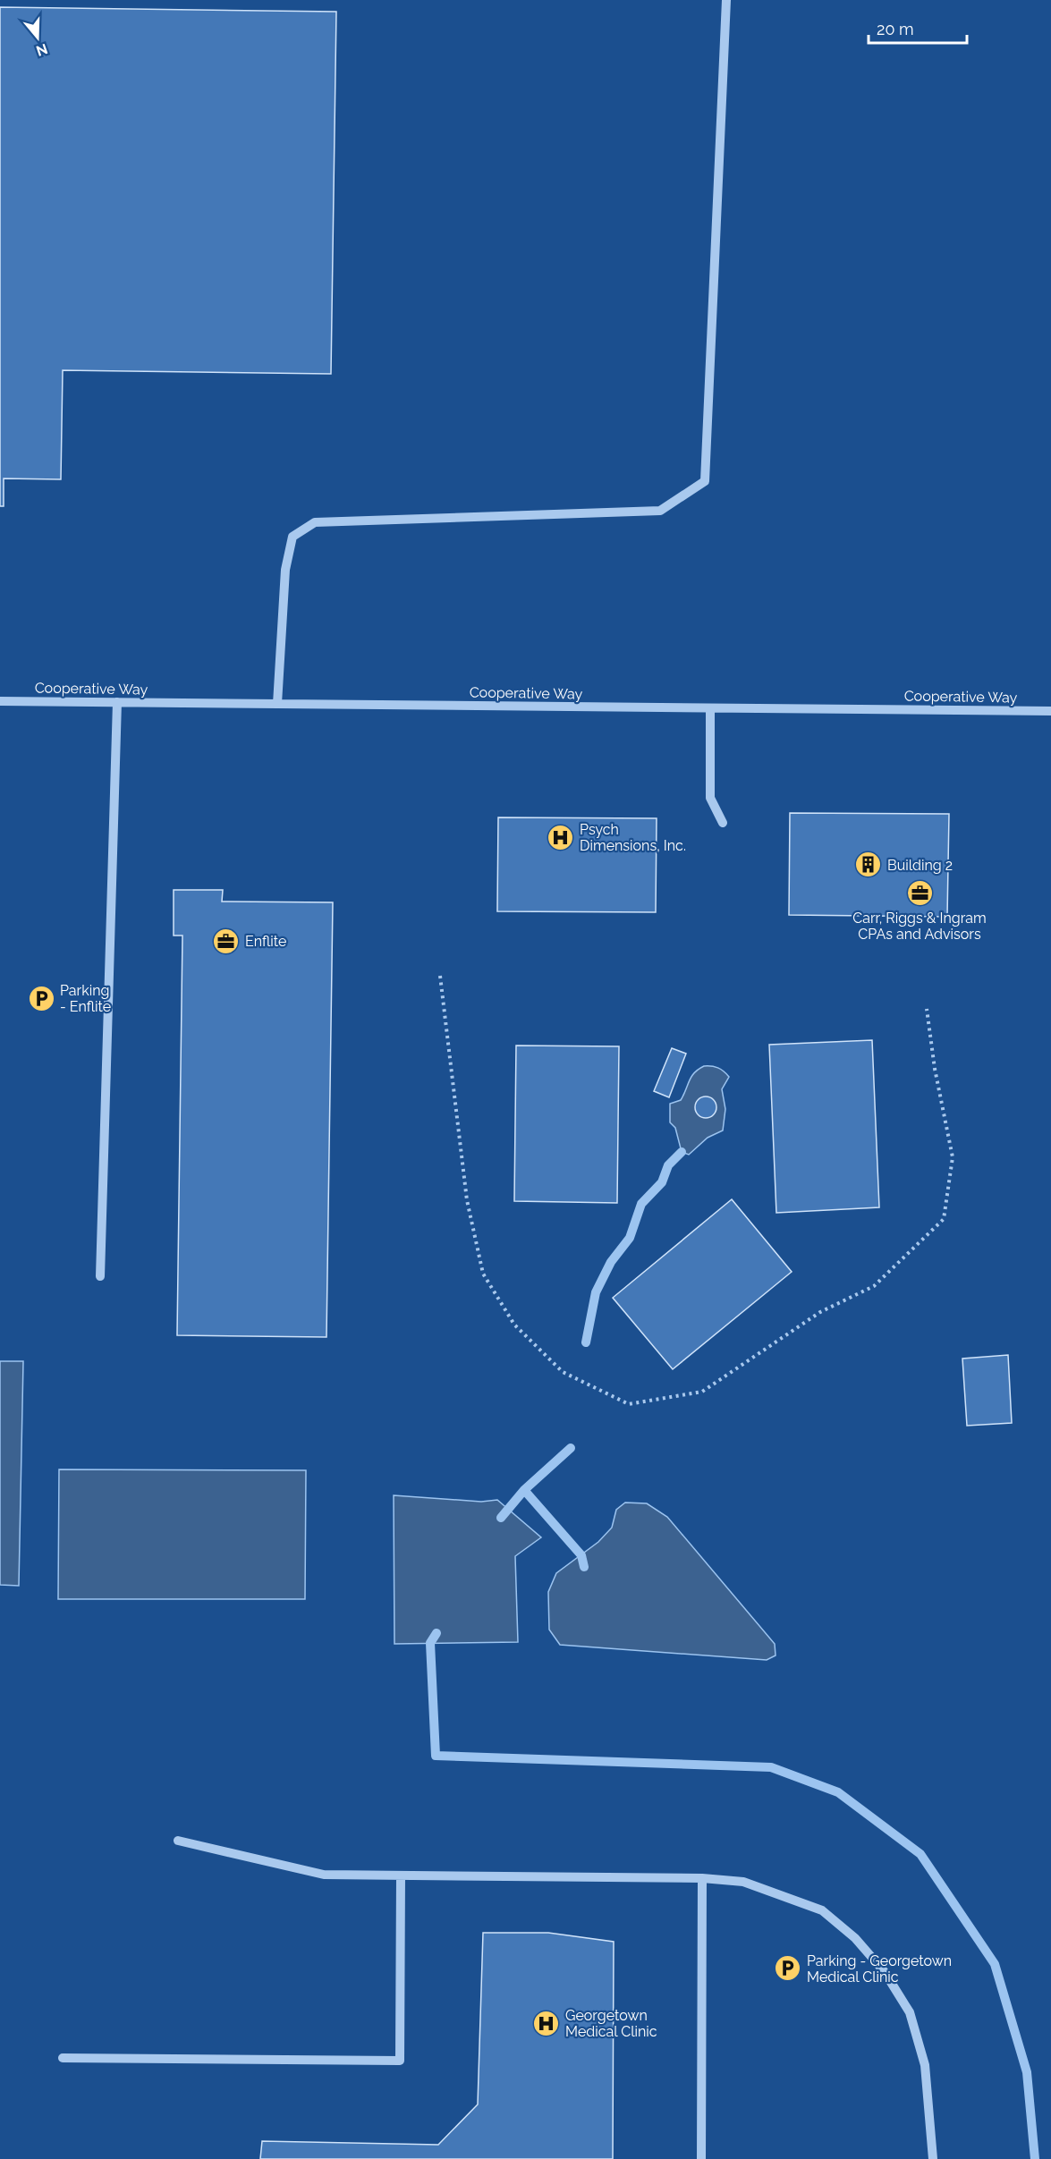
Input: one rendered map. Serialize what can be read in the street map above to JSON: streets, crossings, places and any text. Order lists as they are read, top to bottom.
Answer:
{
  "streets": {
    "street": ["Cooperative Way"]
  },
  "places": {
    "hospital": ["Psych Dimensions, Inc.", "Georgetown Medical Clinic"],
    "building": ["Building 2"],
    "office": ["Carr, Riggs & Ingram CPAs and Advisors", "Enflite"],
    "parking": ["Parking - Enflite", "Parking - Georgetown Medical Clinic"]
  },
  "scale_bar": "20 m",
  "north": "bottom"
}
